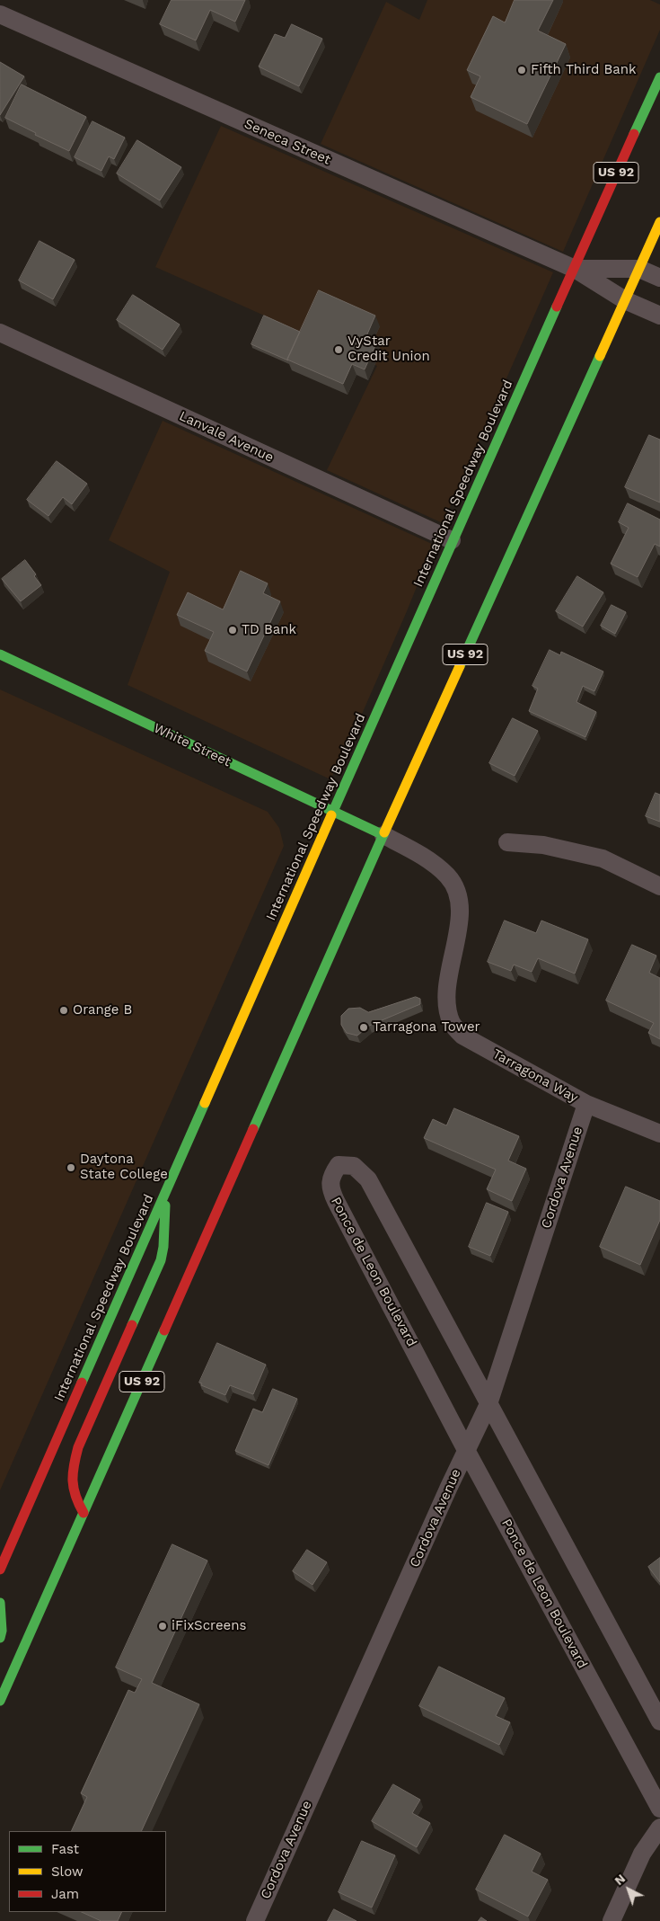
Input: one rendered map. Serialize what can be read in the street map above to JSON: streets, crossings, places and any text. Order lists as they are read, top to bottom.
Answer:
{
  "streets": {
    "main road": ["US 92", "International Speedway Boulevard", "White Street"],
    "street": [
      "Seneca Street",
      "Lanvale Avenue",
      "Tarragona Way",
      "Cordova Avenue",
      "Ponce de Leon Boulevard"
    ]
  },
  "crossings": [
    ["Seneca Street", "US 92"],
    ["Seneca Street", "International Speedway Boulevard"],
    ["US 92", "White Street"],
    ["US 92", "Tarragona Way"],
    ["Lanvale Avenue", "International Speedway Boulevard"],
    ["International Speedway Boulevard", "White Street"],
    ["White Street", "Tarragona Way"],
    ["Tarragona Way", "Cordova Avenue"],
    ["Cordova Avenue", "Ponce de Leon Boulevard"]
  ],
  "places": [
    "Fifth Third Bank",
    "VyStar Credit Union",
    "TD Bank",
    "Orange B",
    "Tarragona Tower",
    "Daytona State College",
    "iFixScreens"
  ],
  "legend": ["Fast", "Slow", "Jam"],
  "north": "top left"
}
